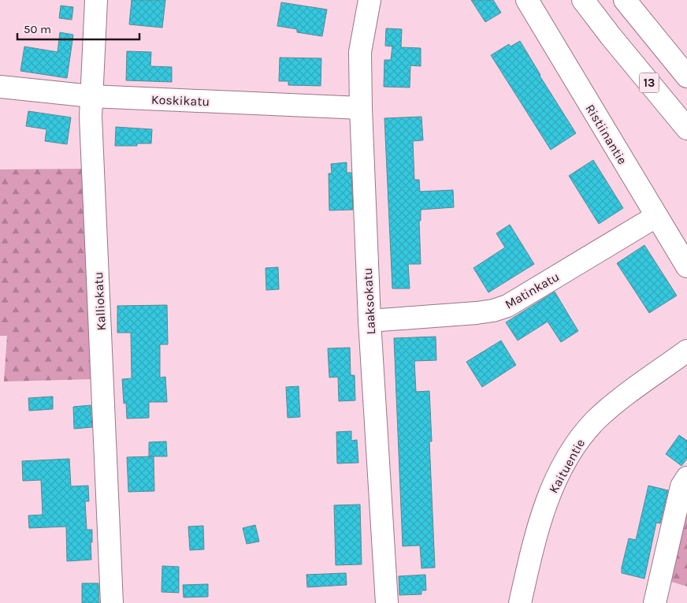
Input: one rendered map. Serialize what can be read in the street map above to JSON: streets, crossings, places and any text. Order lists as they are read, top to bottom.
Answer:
{
  "streets": {
    "main road": [
      "13",
      "Koskikatu",
      "Ristiinantie",
      "Matinkatu",
      "Kalliokatu",
      "Laaksokatu",
      "Kaituentie"
    ]
  },
  "crossings": [
    ["Koskikatu", "Kalliokatu"],
    ["Koskikatu", "Laaksokatu"],
    ["Ristiinantie", "Matinkatu"],
    ["Matinkatu", "Laaksokatu"]
  ],
  "scale_bar": "50 m"
}
